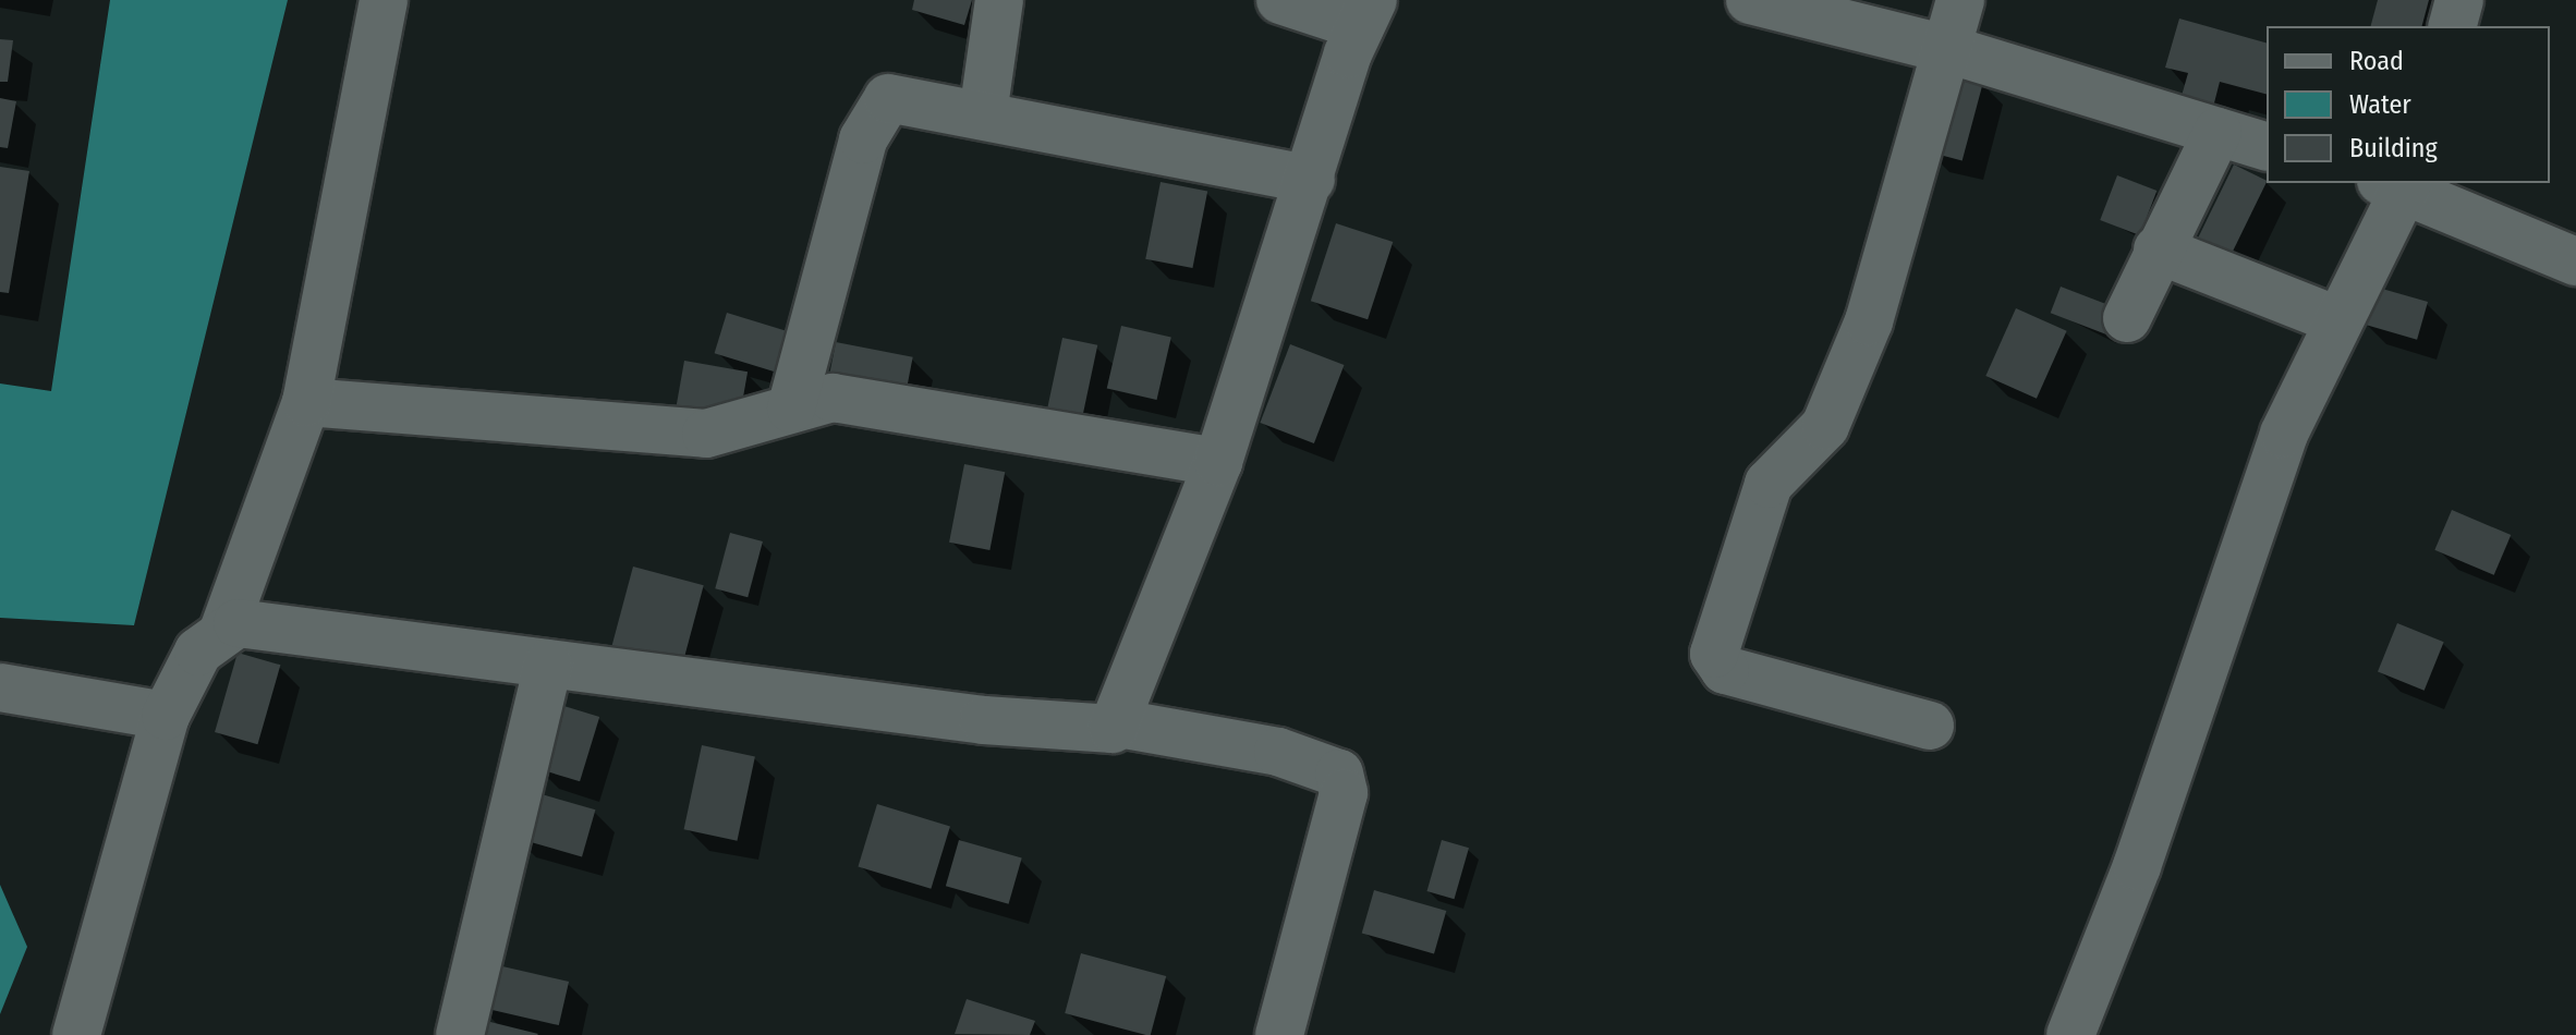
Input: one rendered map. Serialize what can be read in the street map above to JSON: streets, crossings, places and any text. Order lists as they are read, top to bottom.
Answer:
{
  "legend": ["Road", "Water", "Building"]
}
